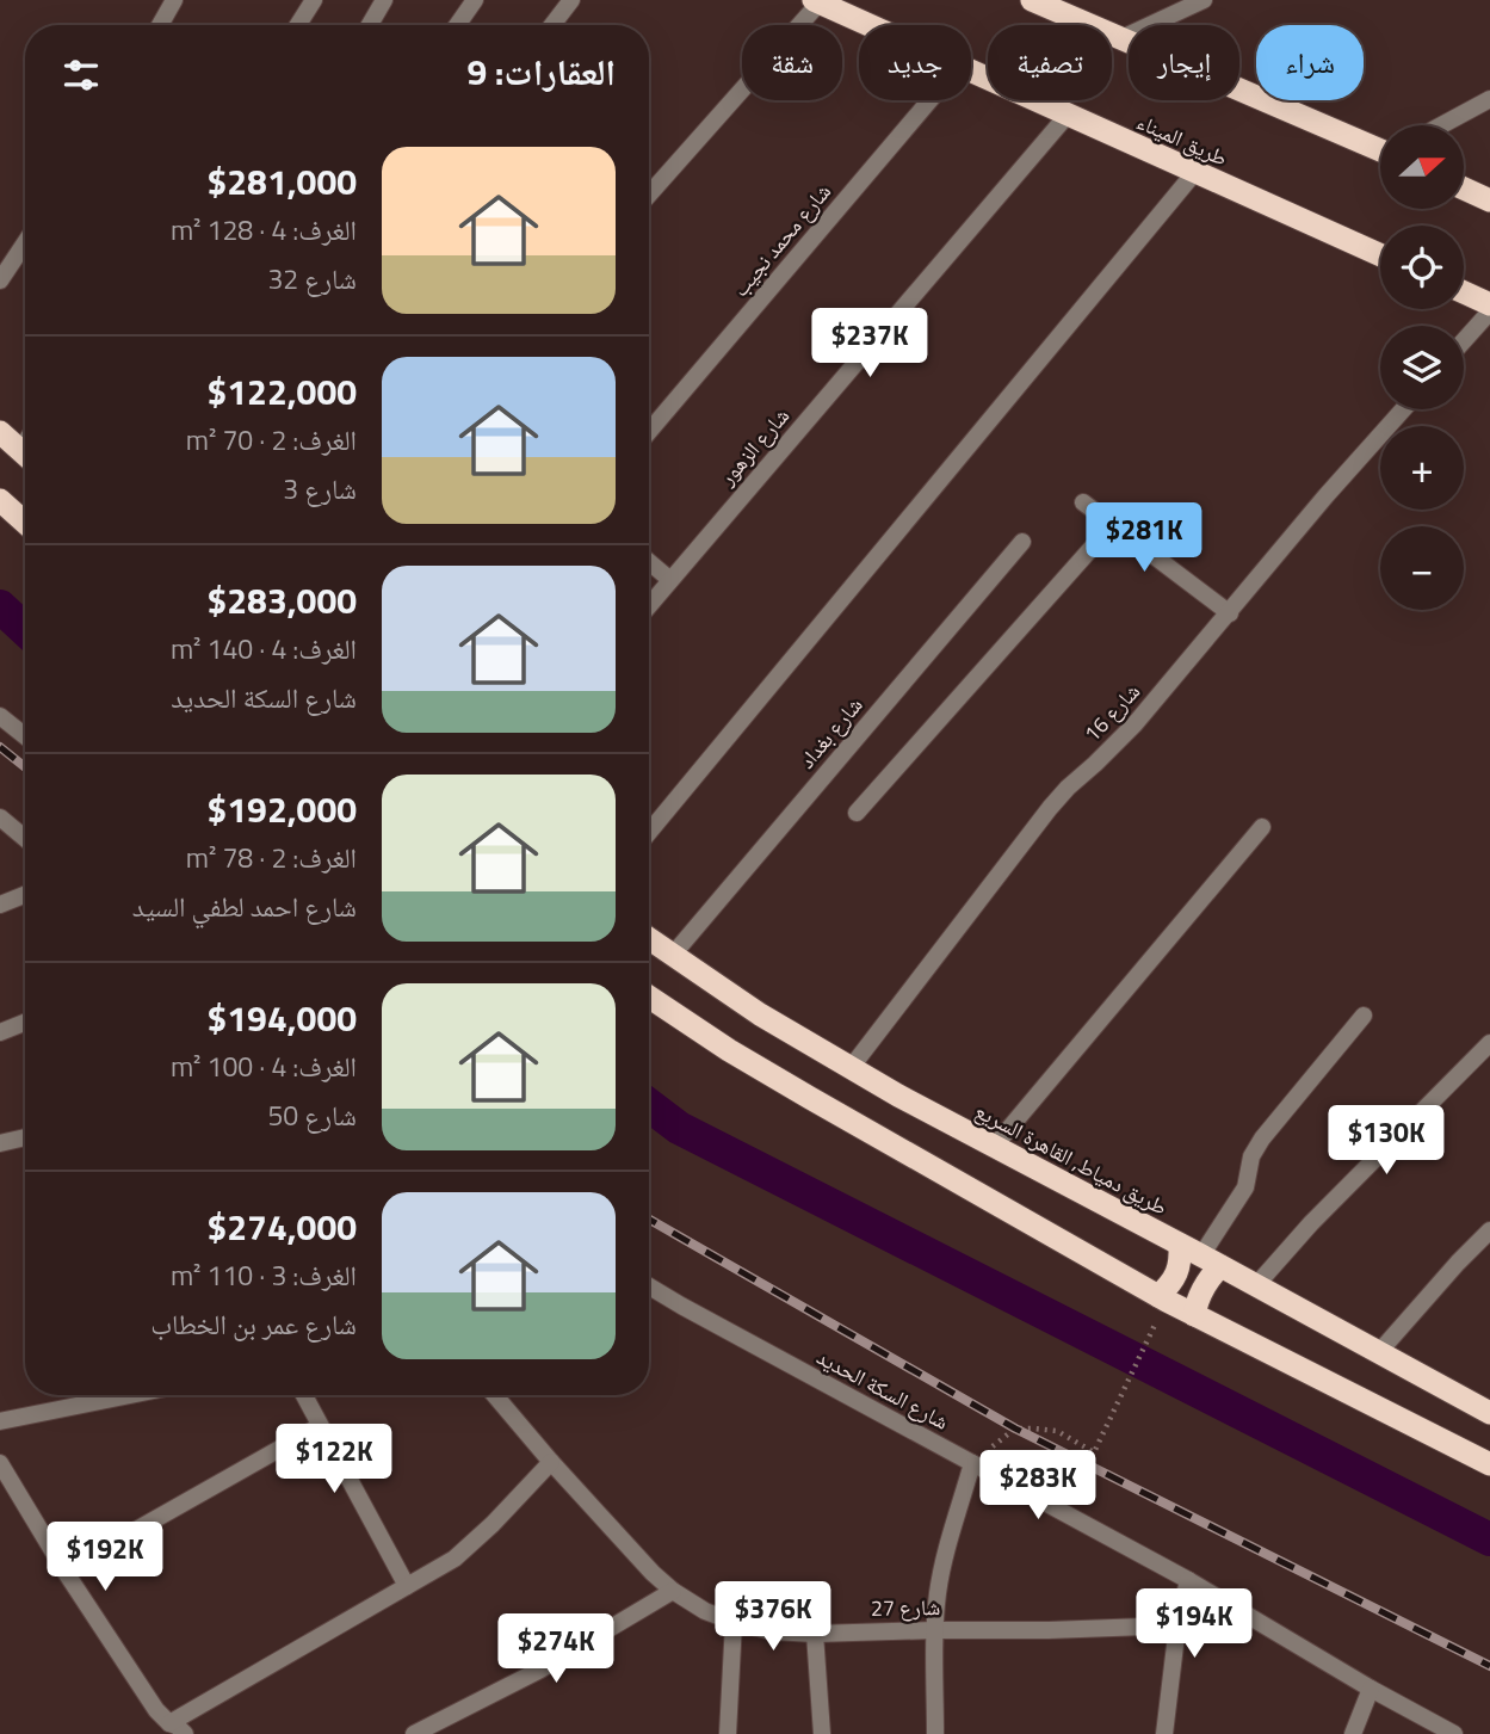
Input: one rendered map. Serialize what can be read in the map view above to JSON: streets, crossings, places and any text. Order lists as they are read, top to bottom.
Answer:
{
  "streets": {
    "highway": ["طريق الميناء", "طريق دمياط, القاهرة السريع"],
    "street": [
      "شارع محمد نجيب",
      "شارع الزهور",
      "شارع 16",
      "شارع بغداد",
      "شارع السكة الحديد",
      "شارع 27"
    ]
  },
  "crossings": [
    ["طريق الميناء", "شارع الزهور"],
    ["شارع 16", "طريق دمياط, القاهرة السريع"],
    ["شارع بغداد", "طريق دمياط, القاهرة السريع"]
  ],
  "north": "right",
  "page": {
    "chip": [
      "شراء",
      "إيجار",
      "تصفية",
      "جديد",
      "شقة"
    ],
    "heading": "العقارات: 9",
    "map_buttons": ["+", "−"],
    "list": [
      {
        "name": "$281,000",
        "note": "الغرف: 4 · 128 m² · شارع 32"
      },
      {
        "name": "$122,000",
        "note": "الغرف: 2 · 70 m² · شارع 3"
      },
      {
        "name": "$283,000",
        "note": "الغرف: 4 · 140 m² · شارع السكة الحديد"
      },
      {
        "name": "$192,000",
        "note": "الغرف: 2 · 78 m² · شارع احمد لطفي السيد"
      },
      {
        "name": "$194,000",
        "note": "الغرف: 4 · 100 m² · شارع 50"
      },
      {
        "name": "$274,000",
        "note": "الغرف: 3 · 110 m² · شارع عمر بن الخطاب"
      }
    ],
    "price": [
      "$237K",
      "$281K",
      "$130K",
      "$122K",
      "$283K",
      "$192K",
      "$376K",
      "$194K",
      "$274K"
    ]
  }
}
